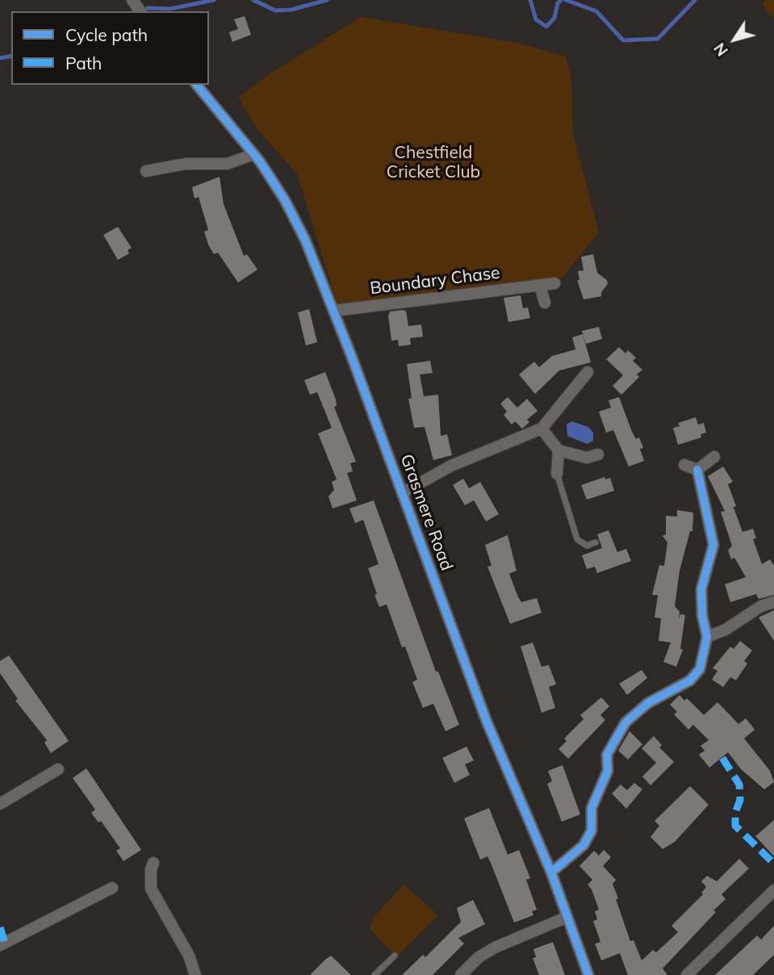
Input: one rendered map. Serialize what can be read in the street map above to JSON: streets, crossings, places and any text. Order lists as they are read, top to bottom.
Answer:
{
  "streets": {
    "street": ["Boundary Chase", "Grasmere Road"]
  },
  "crossings": [
    ["Boundary Chase", "Grasmere Road"]
  ],
  "parks": ["Chestfield Cricket Club"],
  "legend": ["Cycle path", "Path"],
  "north": "bottom left"
}
